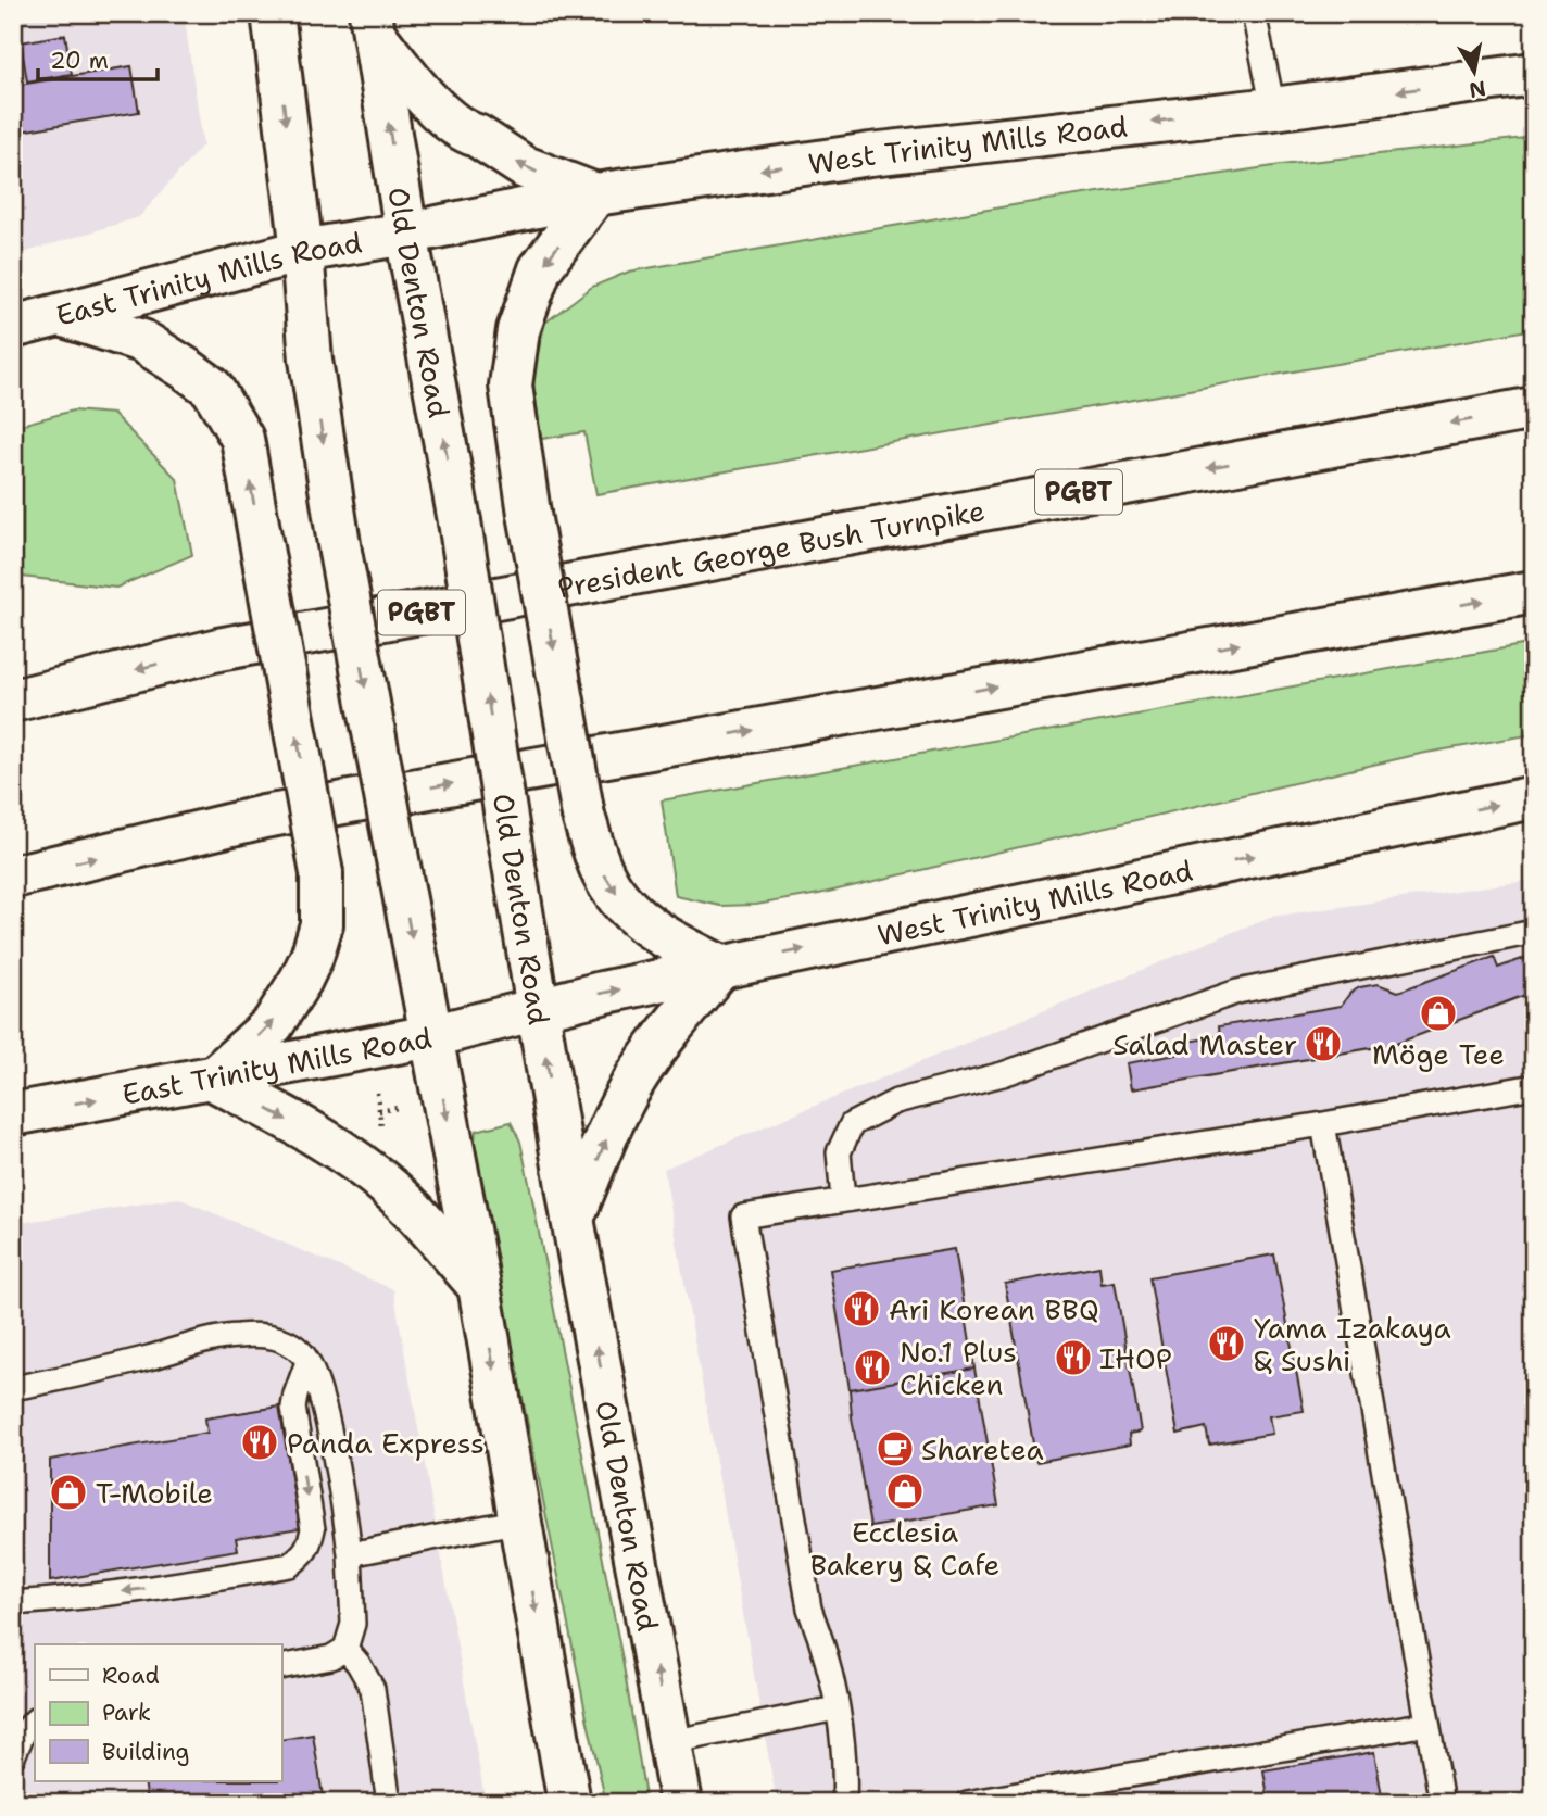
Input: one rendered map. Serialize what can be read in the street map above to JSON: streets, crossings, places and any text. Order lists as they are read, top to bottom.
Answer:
{
  "streets": {
    "main road": [
      "West Trinity Mills Road",
      "East Trinity Mills Road",
      "Old Denton Road",
      "PGBT",
      "President George Bush Turnpike"
    ]
  },
  "crossings": [
    ["West Trinity Mills Road", "East Trinity Mills Road"],
    ["West Trinity Mills Road", "Old Denton Road"],
    ["East Trinity Mills Road", "Old Denton Road"]
  ],
  "places": {
    "shop": ["Möge Tee", "Ecclesia Bakery & Cafe", "T-Mobile"],
    "restaurant": [
      "Salad Master",
      "Ari Korean BBQ",
      "Yama Izakaya & Sushi",
      "IHOP",
      "No.1 Plus Chicken",
      "Panda Express"
    ],
    "cafe": ["Sharetea"]
  },
  "legend": ["Road", "Park", "Building"],
  "scale_bar": "20 m",
  "north": "bottom"
}
